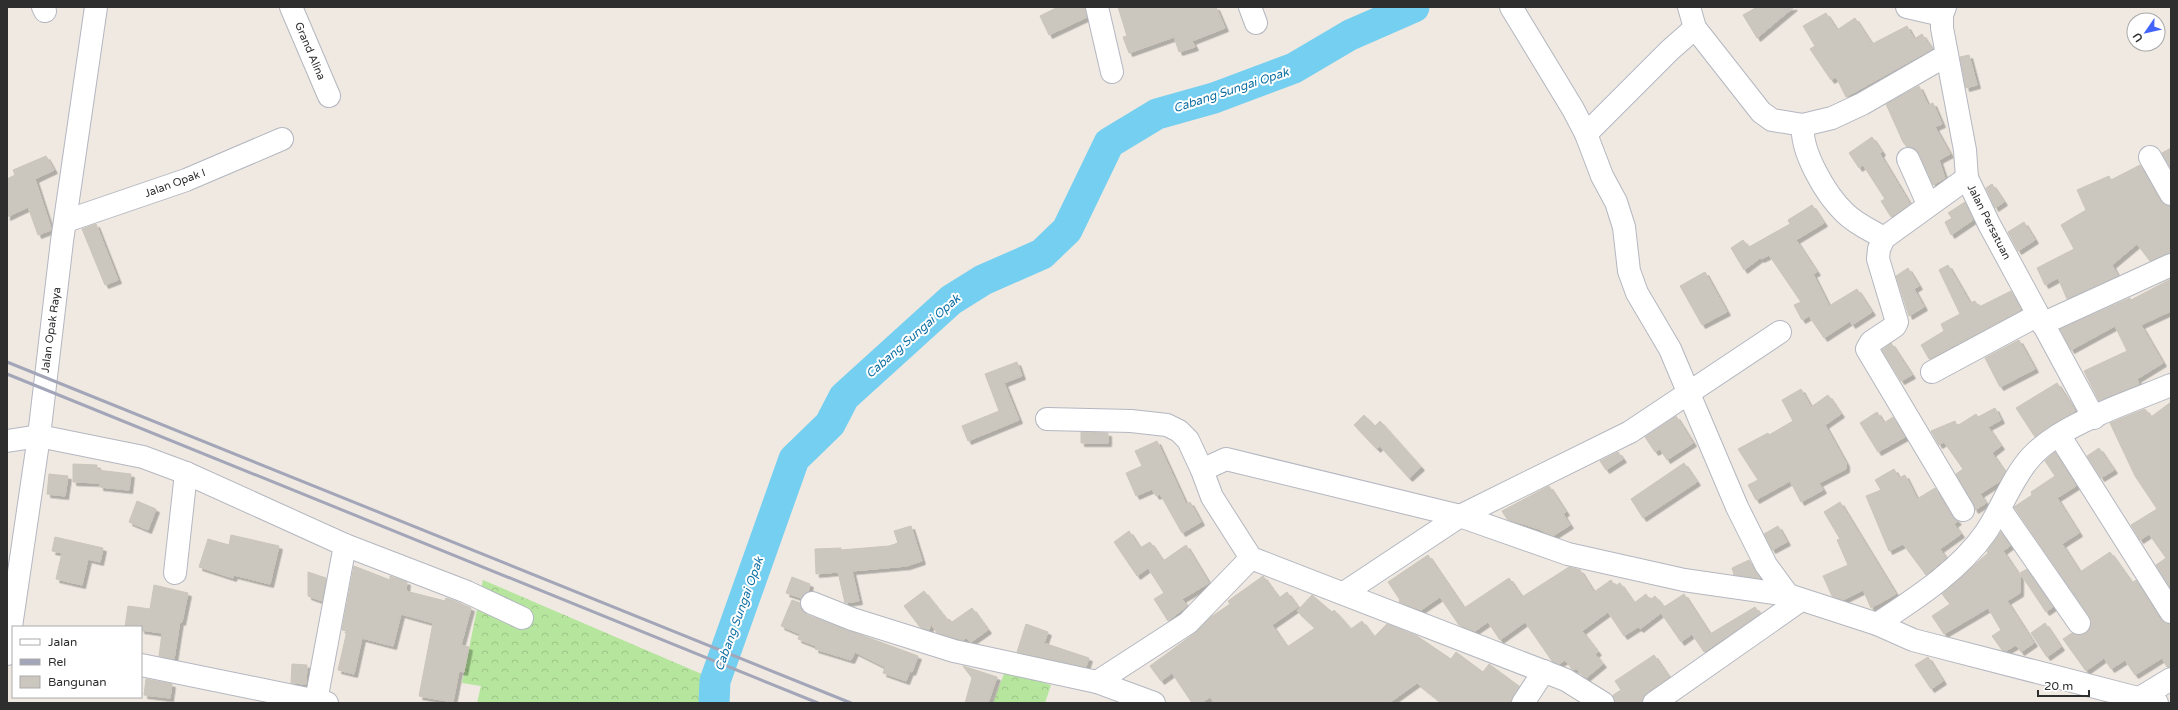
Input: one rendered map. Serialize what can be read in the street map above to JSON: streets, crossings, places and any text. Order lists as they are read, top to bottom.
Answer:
{
  "streets": {
    "street": [
      "Grand Alina",
      "Jalan Opak I",
      "Jalan Persatuan",
      "Jalan Opak Raya"
    ]
  },
  "crossings": [
    ["Jalan Opak I", "Jalan Opak Raya"]
  ],
  "water": ["Cabang Sungai Opak"],
  "legend": ["Jalan", "Rel", "Bangunan"],
  "scale_bar": "20 m",
  "north": "bottom left"
}
